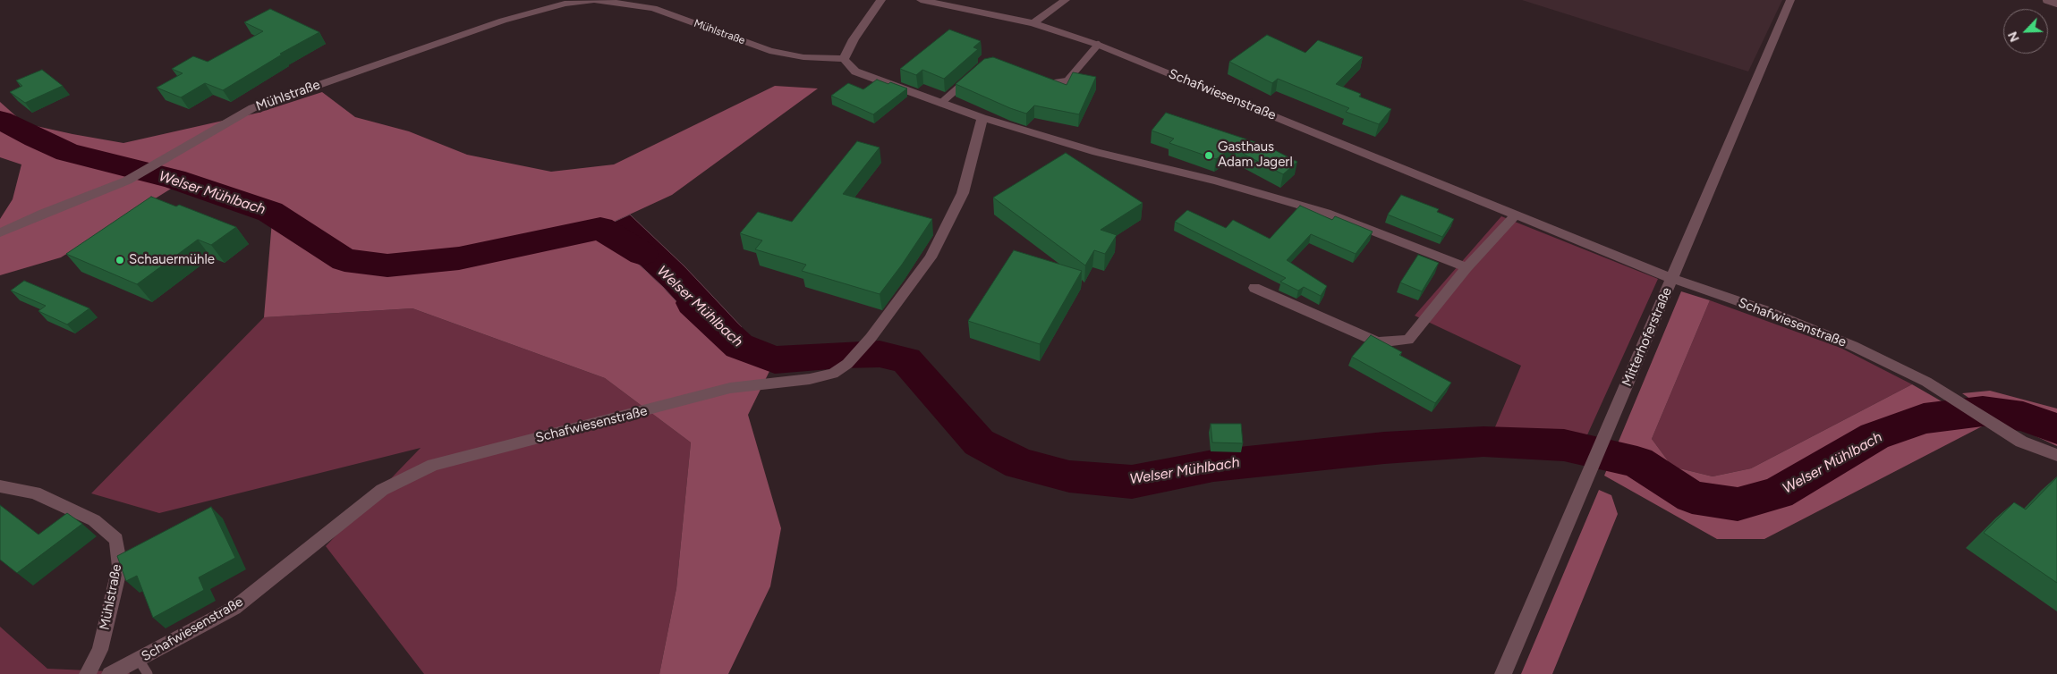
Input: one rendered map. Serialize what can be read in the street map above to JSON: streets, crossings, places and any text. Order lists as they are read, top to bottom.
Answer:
{
  "streets": {
    "street": ["Mühlstraße", "Schafwiesenstraße", "Mitterhoferstraße"]
  },
  "crossings": [
    ["Schafwiesenstraße", "Mitterhoferstraße"]
  ],
  "water": ["Welser Mühlbach"],
  "places": ["Gasthaus Adam Jagerl", "Schauermühle"],
  "north": "bottom left"
}
